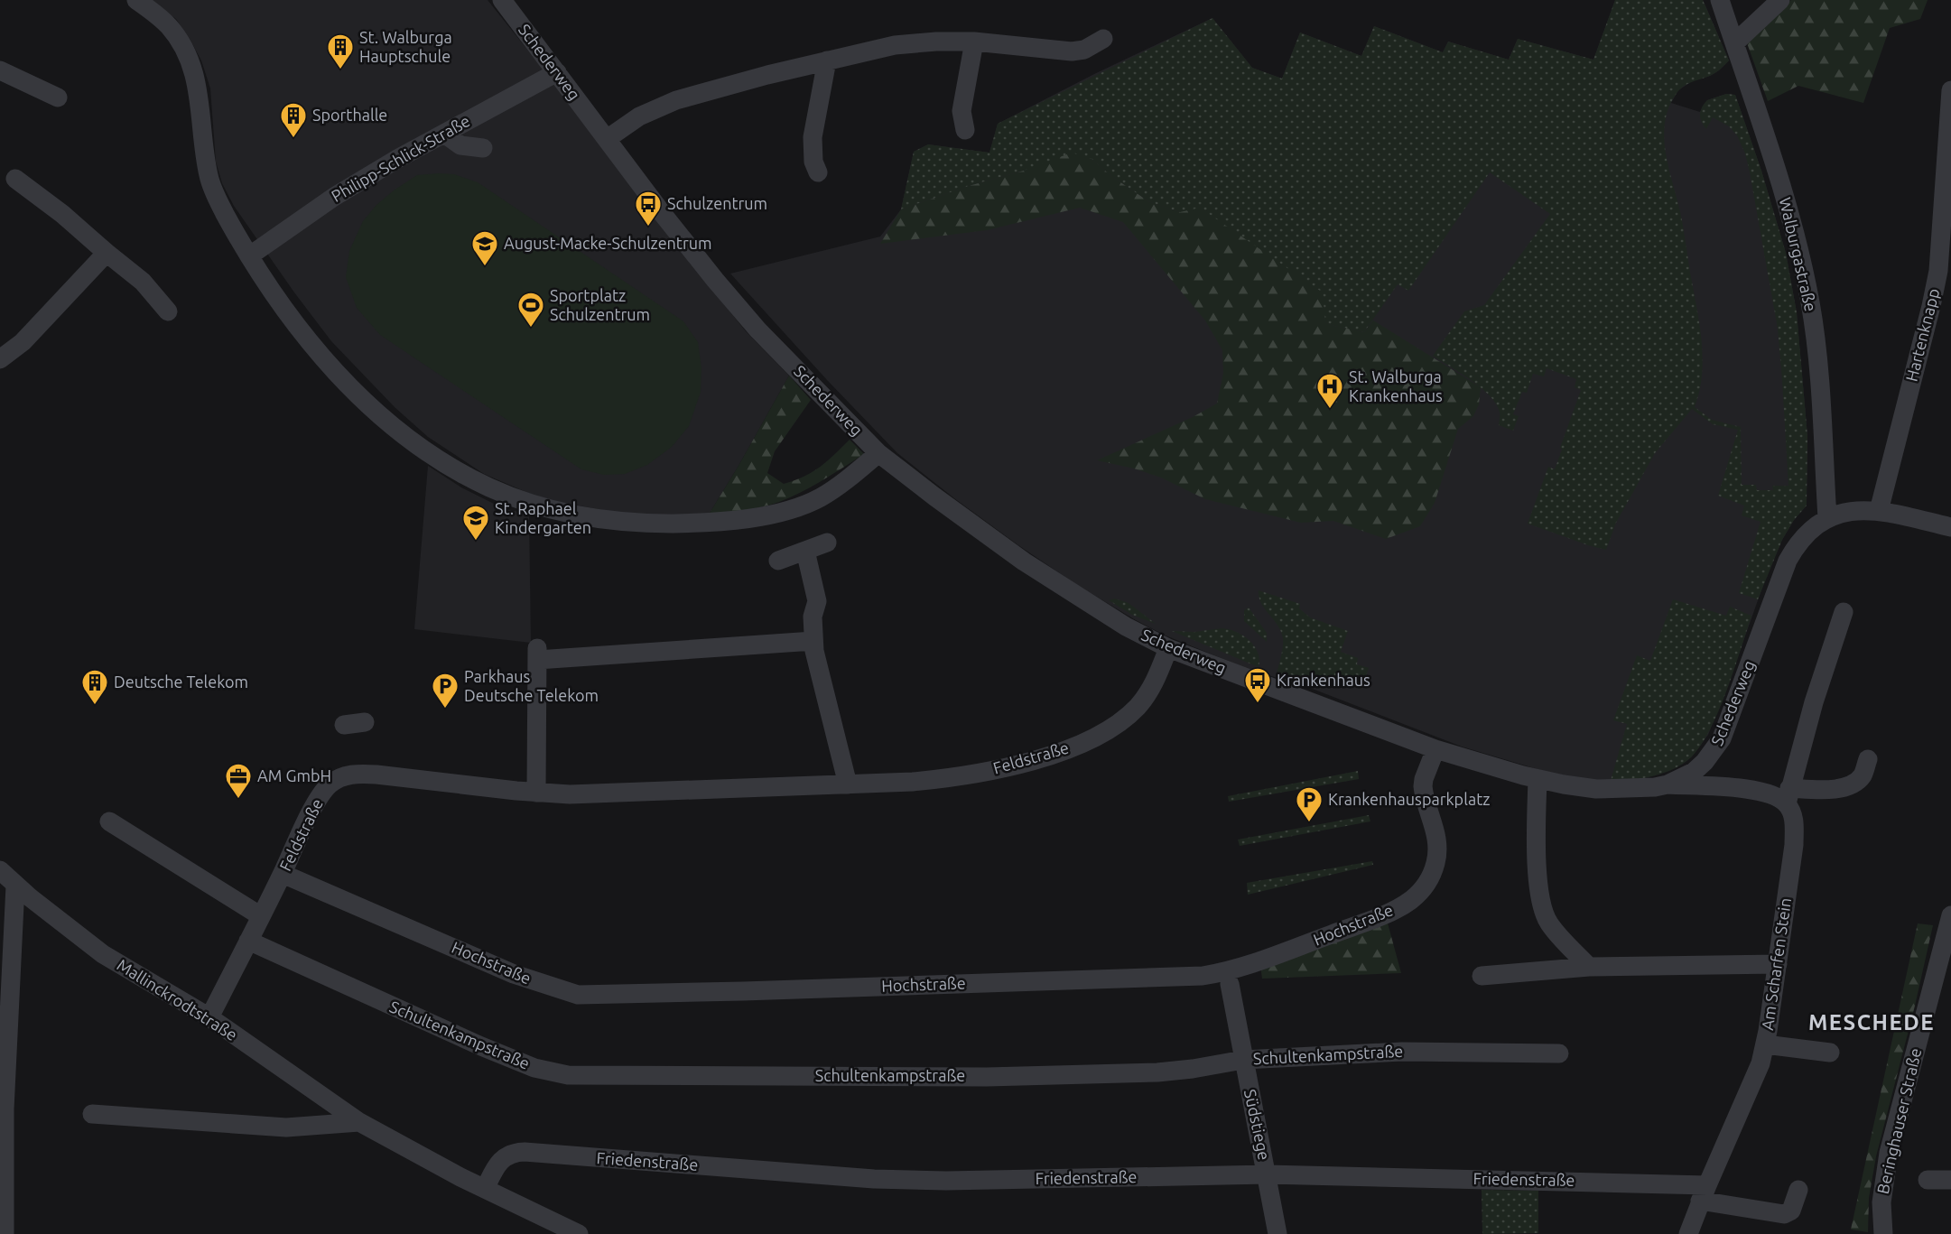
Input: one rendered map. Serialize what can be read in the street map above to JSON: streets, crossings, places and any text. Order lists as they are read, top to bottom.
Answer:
{
  "streets": {
    "street": [
      "Schederweg",
      "Philipp-Schlick-Straße",
      "Walburgastraße",
      "Hartenknapp",
      "Feldstraße",
      "Hochstraße",
      "Am Scharfen Stein",
      "Mallinckrodtstraße",
      "Schultenkampstraße",
      "Beringhauser Straße",
      "Südstiege",
      "Friedenstraße"
    ]
  },
  "crossings": [
    ["Schederweg", "Philipp-Schlick-Straße"],
    ["Schederweg", "Walburgastraße"],
    ["Schederweg", "Hartenknapp"],
    ["Schederweg", "Feldstraße"],
    ["Schederweg", "Hochstraße"],
    ["Feldstraße", "Hochstraße"],
    ["Feldstraße", "Mallinckrodtstraße"],
    ["Feldstraße", "Schultenkampstraße"],
    ["Am Scharfen Stein", "Friedenstraße"],
    ["Mallinckrodtstraße", "Friedenstraße"],
    ["Schultenkampstraße", "Südstiege"],
    ["Südstiege", "Friedenstraße"]
  ],
  "districts": ["MESCHEDE"],
  "places": {
    "building": ["St. Walburga Hauptschule", "Sporthalle", "Deutsche Telekom"],
    "bus stop": ["Schulzentrum", "Krankenhaus"],
    "school or university": ["August-Macke-Schulzentrum", "St. Raphael Kindergarten"],
    "sports": ["Sportplatz Schulzentrum"],
    "hospital": ["St. Walburga Krankenhaus"],
    "parking": ["Parkhaus Deutsche Telekom", "Krankenhausparkplatz"],
    "office": ["AM GmbH"]
  }
}
